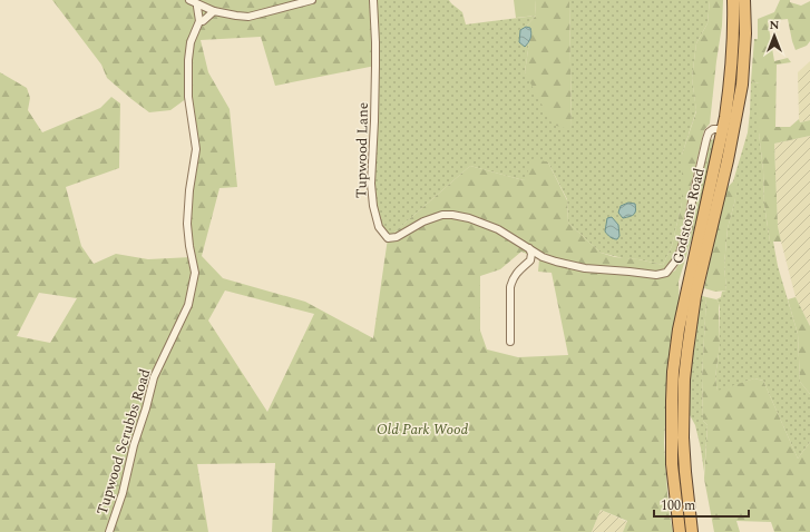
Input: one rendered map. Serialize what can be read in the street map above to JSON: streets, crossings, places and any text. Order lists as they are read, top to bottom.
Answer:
{
  "streets": {
    "highway": ["Godstone Road"],
    "street": ["Tupwood Lane", "Tupwood Scrubbs Road"]
  },
  "crossings": [
    ["Tupwood Lane", "Godstone Road"]
  ],
  "parks": ["Old Park Wood"],
  "scale_bar": "100 m",
  "north": "top"
}
